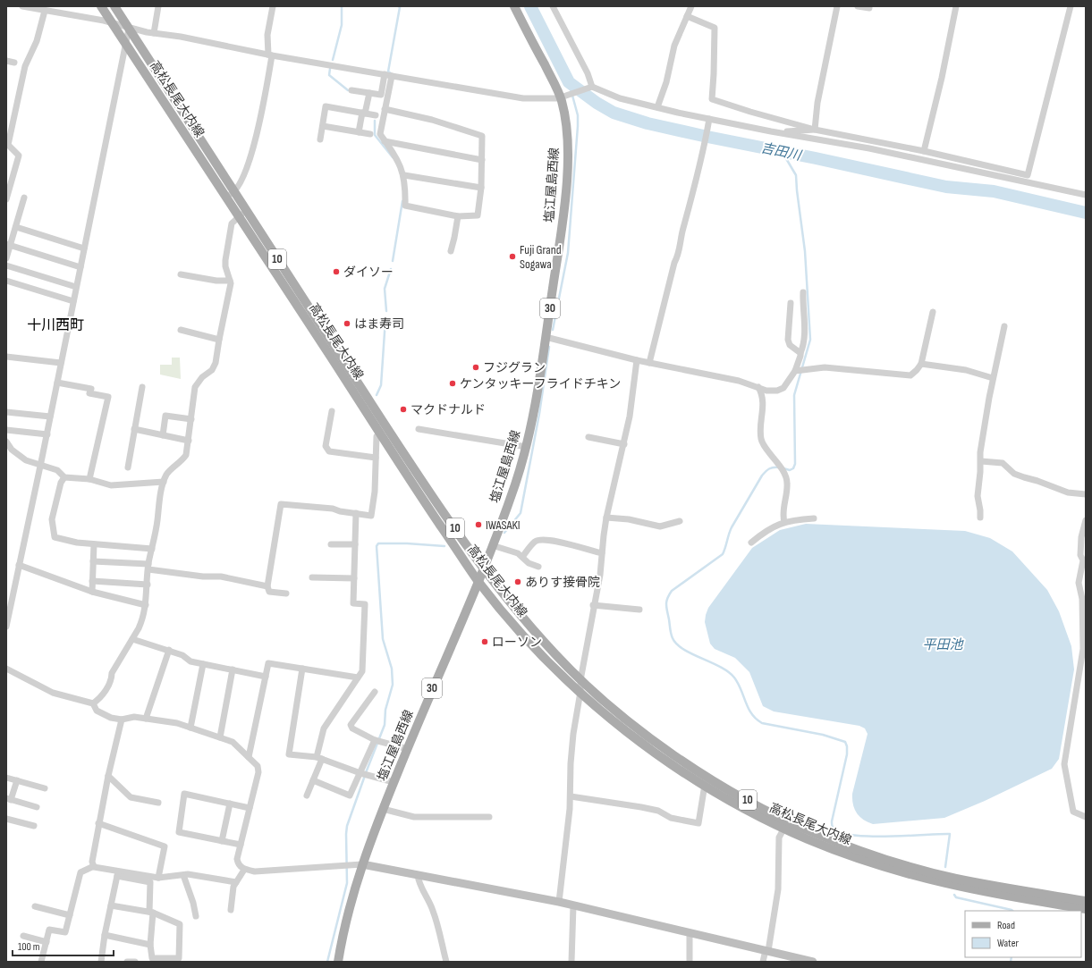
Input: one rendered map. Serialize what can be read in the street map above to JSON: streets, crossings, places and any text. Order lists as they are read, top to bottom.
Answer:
{
  "streets": {
    "main road": [
      "高松長尾大内線",
      "塩江屋島西線",
      "10",
      "30"
    ]
  },
  "crossings": [
    ["高松長尾大内線", "塩江屋島西線"]
  ],
  "districts": ["十川西町"],
  "water": ["吉田川", "平田池"],
  "places": [
    "Fuji Grand Sogawa",
    "ダイソー",
    "はま寿司",
    "フジグラン",
    "ケンタッキーフライドチキン",
    "マクドナルド",
    "IWASAKI",
    "ありす接骨院",
    "ローソン"
  ],
  "legend": ["Road", "Water"],
  "scale_bar": "100 m"
}
